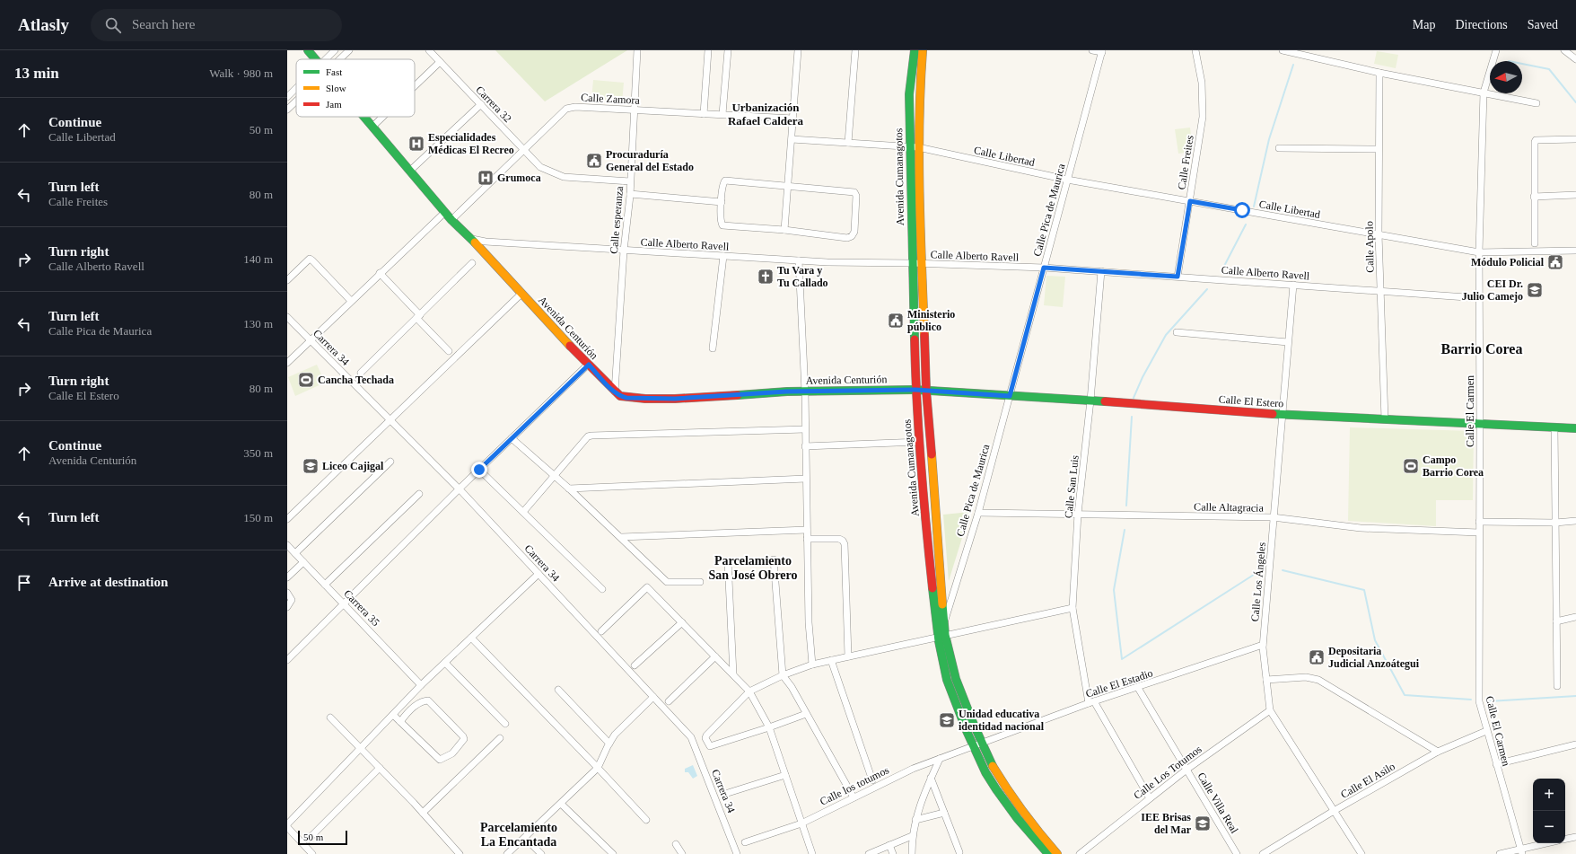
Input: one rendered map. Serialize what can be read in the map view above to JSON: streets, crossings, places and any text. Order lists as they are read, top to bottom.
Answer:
{
  "streets": {
    "street": [
      "Calle Zamora",
      "Carrera 32",
      "Calle Libertad",
      "Calle Freites",
      "Avenida Cumanagotos",
      "Calle Pica de Maurica",
      "Calle esperanza",
      "Calle Alberto Ravell",
      "Calle Apolo",
      "Avenida Centurión",
      "Carrera 34",
      "Calle El Estero",
      "Calle El Carmen",
      "Calle San Luis",
      "Calle Altagracia",
      "Calle Los Ángeles",
      "Carrera 35",
      "Calle El Estadio",
      "Calle Los Totumos",
      "Calle El Asilo",
      "Calle los totumos",
      "Calle Villa Real"
    ]
  },
  "crossings": [
    ["Calle Zamora", "Carrera 32"],
    ["Calle Zamora", "Calle esperanza"],
    ["Calle Zamora", "Avenida Centurión"],
    ["Carrera 32", "Calle esperanza"],
    ["Calle Libertad", "Calle Freites"],
    ["Calle Libertad", "Avenida Cumanagotos"],
    ["Calle Libertad", "Calle Pica de Maurica"],
    ["Calle Libertad", "Calle Apolo"],
    ["Calle Libertad", "Calle El Carmen"],
    ["Calle Freites", "Calle Alberto Ravell"],
    ["Avenida Cumanagotos", "Calle Pica de Maurica"],
    ["Avenida Cumanagotos", "Calle Alberto Ravell"],
    ["Avenida Cumanagotos", "Avenida Centurión"],
    ["Avenida Cumanagotos", "Calle El Estero"],
    ["Avenida Cumanagotos", "Calle El Estadio"],
    ["Avenida Cumanagotos", "Calle los totumos"],
    ["Calle Pica de Maurica", "Calle Alberto Ravell"],
    ["Calle Pica de Maurica", "Calle El Estero"],
    ["Calle Pica de Maurica", "Calle Altagracia"],
    ["Calle esperanza", "Calle Alberto Ravell"],
    ["Calle esperanza", "Avenida Centurión"],
    ["Calle Alberto Ravell", "Calle Apolo"],
    ["Calle Alberto Ravell", "Avenida Centurión"],
    ["Calle Alberto Ravell", "Calle El Carmen"],
    ["Calle Alberto Ravell", "Calle San Luis"],
    ["Calle Alberto Ravell", "Calle Los Ángeles"],
    ["Calle Apolo", "Calle El Estero"],
    ["Avenida Centurión", "Calle El Estero"],
    ["Calle El Estero", "Calle El Carmen"],
    ["Calle El Estero", "Calle San Luis"],
    ["Calle El Estero", "Calle Los Ángeles"],
    ["Calle El Carmen", "Calle Altagracia"],
    ["Calle El Carmen", "Calle El Asilo"],
    ["Calle San Luis", "Calle Altagracia"],
    ["Calle San Luis", "Calle El Estadio"],
    ["Calle San Luis", "Calle Los Totumos"],
    ["Calle Altagracia", "Calle Los Ángeles"],
    ["Calle Los Ángeles", "Calle El Estadio"],
    ["Calle Los Ángeles", "Calle Los Totumos"],
    ["Calle Los Ángeles", "Calle El Asilo"],
    ["Calle El Estadio", "Calle los totumos"],
    ["Calle El Estadio", "Calle Villa Real"],
    ["Calle Los Totumos", "Calle Villa Real"]
  ],
  "districts": [
    "Urbanización Rafael Caldera",
    "Barrio Corea",
    "Parcelamiento San José Obrero",
    "Parcelamiento La Encantada"
  ],
  "places": {
    "hospital": ["Especialidades Médicas El Recreo", "Grumoca"],
    "public building": [
      "Procuraduría General del Estado",
      "Módulo Policial",
      "Ministerio público",
      "Depositaria Judicial Anzoátegui"
    ],
    "church": ["Tu Vara y Tu Callado"],
    "school or university": [
      "CEI Dr. Julio Camejo",
      "Liceo Cajigal",
      "Unidad educativa identidad nacional",
      "IEE Brisas del Mar"
    ],
    "sports": ["Cancha Techada", "Campo Barrio Corea"]
  },
  "legend": ["Fast", "Slow", "Jam"],
  "scale_bar": "50 m",
  "north": "left",
  "page": {
    "header": "Atlasly",
    "search": "Search here",
    "nav": ["Map", "Directions", "Saved"],
    "heading": ["13 min", "Walk · 980 m"],
    "list": [
      ["Continue", "Calle Libertad", "50 m"],
      ["Turn left", "Calle Freites", "80 m"],
      ["Turn right", "Calle Alberto Ravell", "140 m"],
      ["Turn left", "Calle Pica de Maurica", "130 m"],
      ["Turn right", "Calle El Estero", "80 m"],
      ["Continue", "Avenida Centurión", "350 m"],
      ["Turn left", "150 m"],
      "Arrive at destination"
    ],
    "map_buttons": ["+", "−"],
    "scale": "50 m"
  }
}
